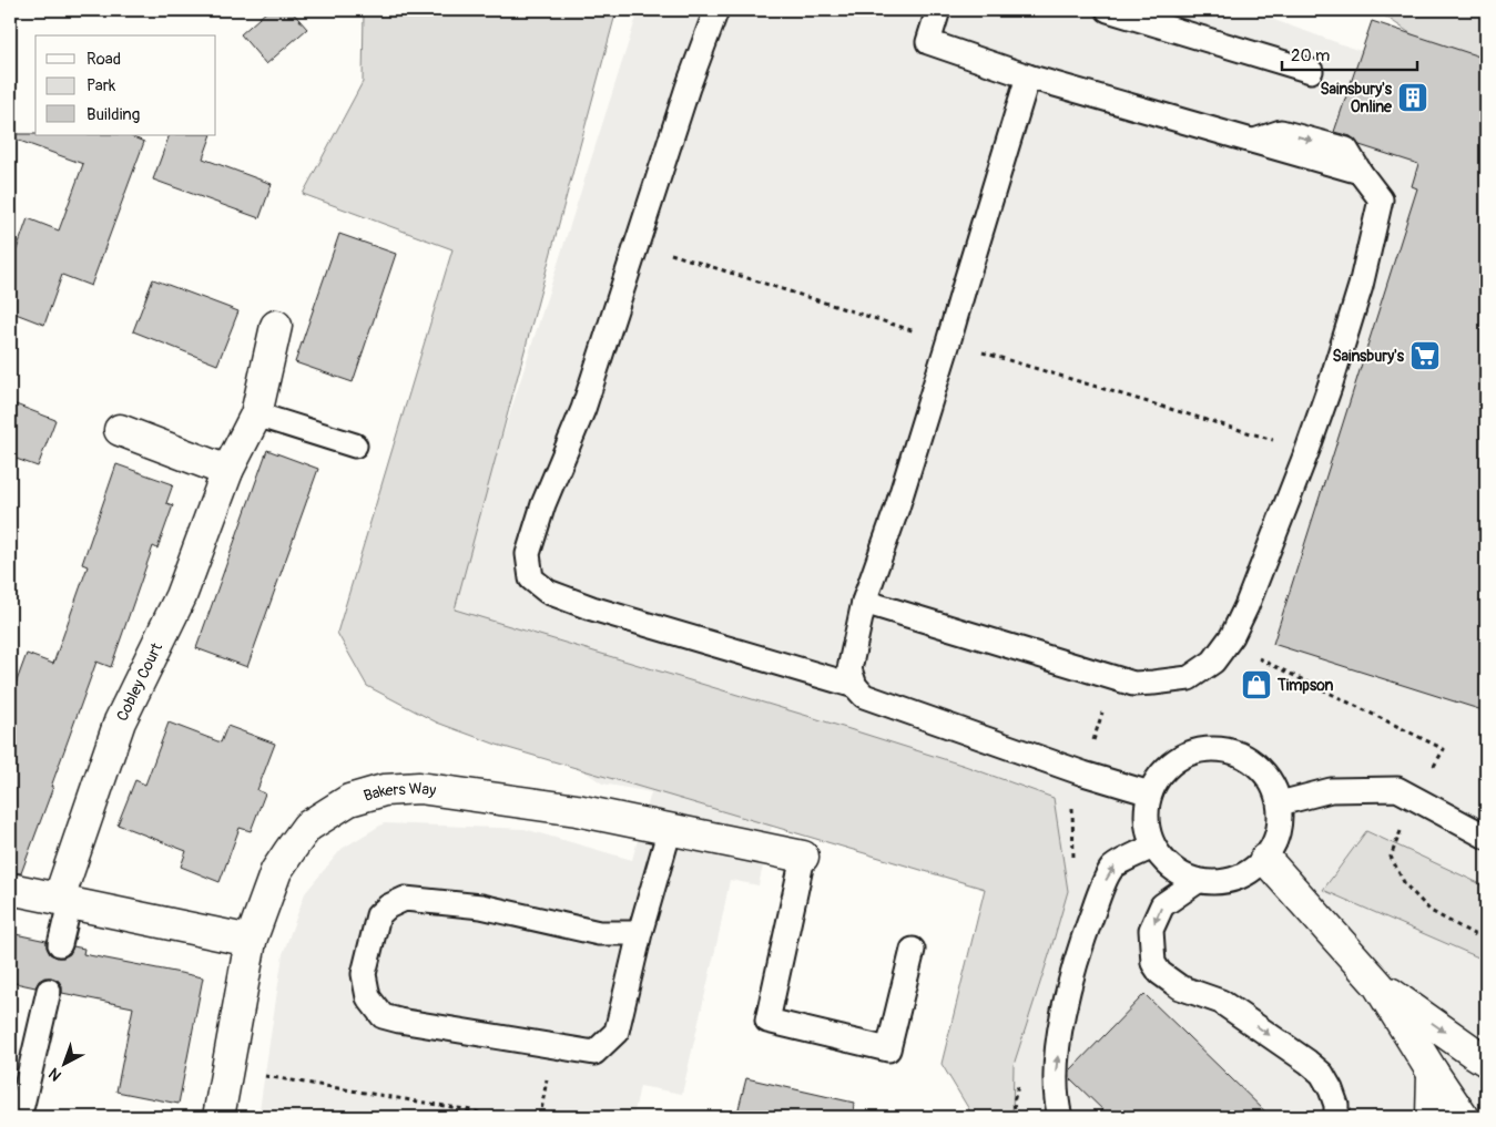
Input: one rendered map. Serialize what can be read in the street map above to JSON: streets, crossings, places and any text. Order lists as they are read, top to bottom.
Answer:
{
  "streets": {
    "street": ["Cobley Court", "Bakers Way"]
  },
  "places": {
    "building": ["Sainsbury's Online"],
    "supermarket": ["Sainsbury's"],
    "shop": ["Timpson"]
  },
  "legend": ["Road", "Park", "Building"],
  "scale_bar": "20 m",
  "north": "bottom left"
}
